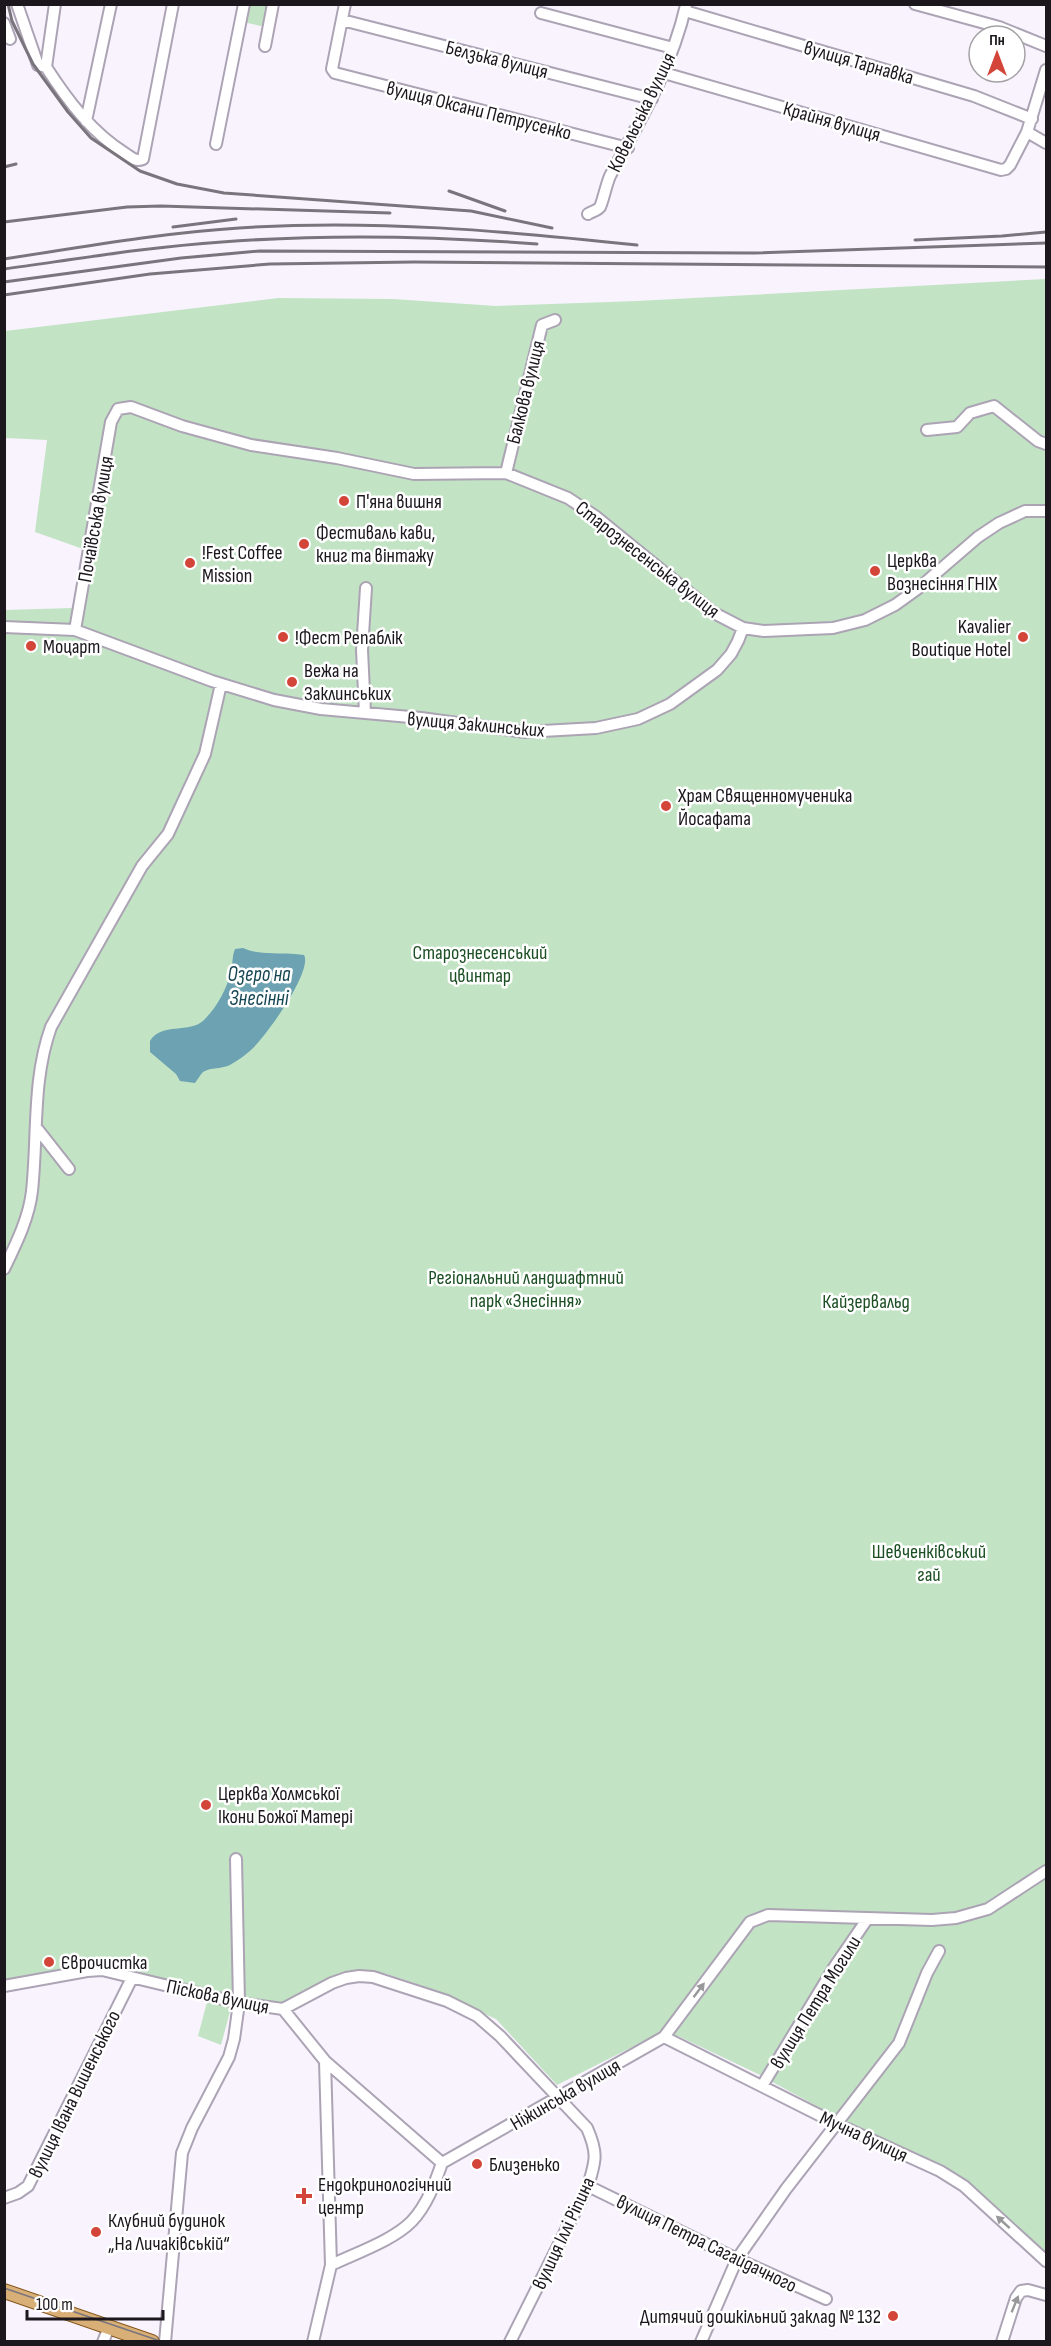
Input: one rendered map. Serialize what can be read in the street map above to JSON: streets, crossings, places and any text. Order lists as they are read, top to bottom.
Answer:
{
  "streets": {
    "street": [
      "Белзька вулиця",
      "вулиця Тарнавка",
      "вулиця Оксани Петрусенко",
      "Ковельська вулиця",
      "Крайня вулиця",
      "Балкова вулиця",
      "Почаївська вулиця",
      "Старознесенська вулиця",
      "вулиця Заклинських",
      "Піскова вулиця",
      "вулиця Петра Могили",
      "вулиця Івана Вишенського",
      "Ніжинська вулиця",
      "Мучна вулиця",
      "вулиця Іллі Ріпина",
      "вулиця Петра Сагайдачного"
    ]
  },
  "crossings": [
    ["Белзька вулиця", "вулиця Оксани Петрусенко"],
    ["Белзька вулиця", "Ковельська вулиця"],
    ["вулиця Тарнавка", "Ковельська вулиця"],
    ["вулиця Оксани Петрусенко", "Ковельська вулиця"],
    ["Ковельська вулиця", "Крайня вулиця"],
    ["Балкова вулиця", "Старознесенська вулиця"],
    ["Почаївська вулиця", "Старознесенська вулиця"],
    ["Почаївська вулиця", "вулиця Заклинських"],
    ["Старознесенська вулиця", "вулиця Заклинських"],
    ["Піскова вулиця", "вулиця Івана Вишенського"],
    ["Піскова вулиця", "Ніжинська вулиця"],
    ["Піскова вулиця", "вулиця Іллі Ріпина"],
    ["вулиця Петра Могили", "Ніжинська вулиця"],
    ["вулиця Петра Могили", "Мучна вулиця"],
    ["Ніжинська вулиця", "Мучна вулиця"],
    ["Ніжинська вулиця", "вулиця Іллі Ріпина"],
    ["вулиця Іллі Ріпина", "вулиця Петра Сагайдачного"]
  ],
  "one_way": ["Мучна вулиця"],
  "water": ["Озеро на Знесінні"],
  "parks": [
    "Старознесенський цвинтар",
    "Регіональний ландшафтний парк «Знесіння»",
    "Кайзервальд",
    "Шевченківський гай"
  ],
  "places": {
    "other": [
      "П'яна вишня",
      "Фестиваль кави, книг та вінтажу",
      "!Fest Coffee Mission",
      "Церква Вознесіння ГНІХ",
      "!Фест Репаблік",
      "Kavalier Boutique Hotel",
      "Моцарт",
      "Вежа на Заклинських",
      "Храм Священномученика Йосафата",
      "Церква Холмської Ікони Божої Матері",
      "Єврочистка",
      "Близенько",
      "Клубний будинок „На Личаківській“",
      "Дитячий дошкільний заклад № 132"
    ],
    "health": ["Ендокринологічний центр"]
  },
  "scale_bar": "100 m",
  "north": "top"
}
